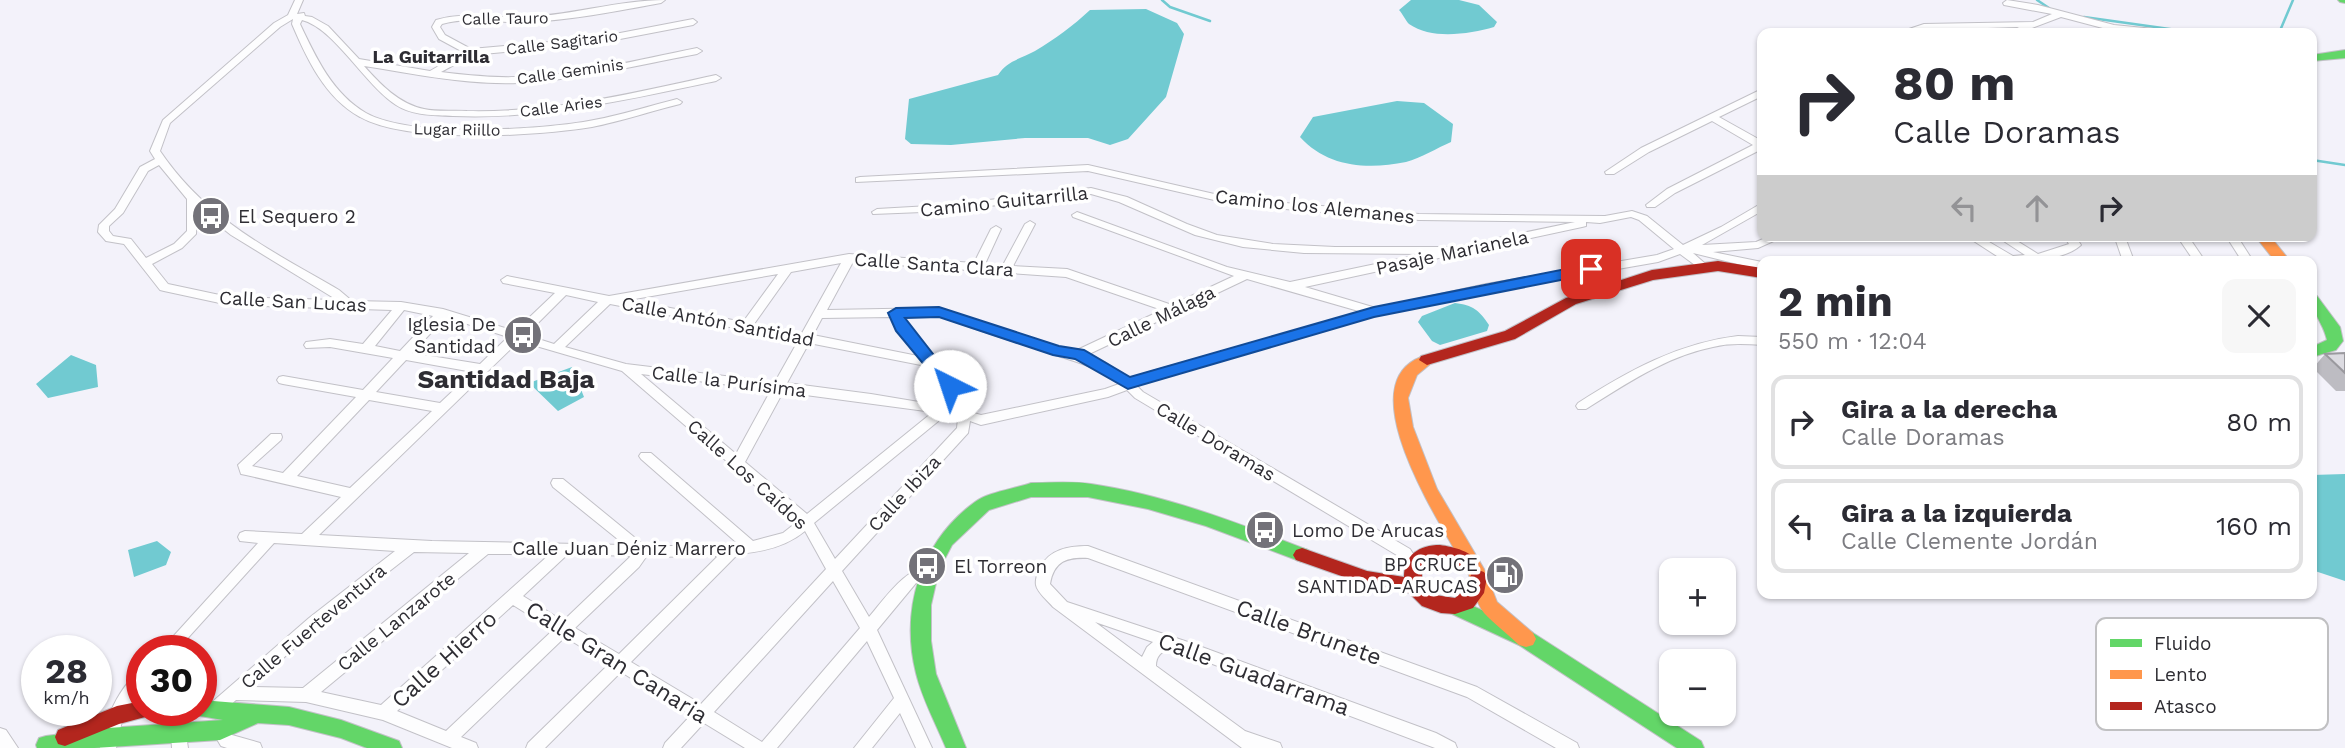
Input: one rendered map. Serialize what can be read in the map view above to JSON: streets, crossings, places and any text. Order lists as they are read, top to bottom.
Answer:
{
  "streets": {
    "street": [
      "Calle Tauro",
      "Calle Sagitario",
      "Calle Geminis",
      "Calle Aries",
      "Lugar Riillo",
      "Camino Guitarrilla",
      "Camino los Alemanes",
      "Pasaje Marianela",
      "Calle Santa Clara",
      "Calle San Lucas",
      "Calle Málaga",
      "Calle Antón Santidad",
      "Calle la Purísima",
      "Calle Doramas",
      "Calle Los Caídos",
      "Calle Ibiza",
      "Calle Juan Déniz Marrero",
      "Calle Lanzarote",
      "Calle Fuerteventura",
      "Calle Brunete",
      "Calle Hierro",
      "Calle Gran Canaria",
      "Calle Guadarrama"
    ]
  },
  "crossings": [
    ["Calle Tauro", "Calle Sagitario"],
    ["Calle Sagitario", "Calle Geminis"],
    ["Calle Geminis", "Calle Aries"],
    ["Calle Aries", "Lugar Riillo"],
    ["Camino Guitarrilla", "Pasaje Marianela"],
    ["Camino los Alemanes", "Pasaje Marianela"],
    ["Calle Santa Clara", "Calle Málaga"],
    ["Calle Santa Clara", "Calle Antón Santidad"],
    ["Calle San Lucas", "Calle la Purísima"],
    ["Calle Málaga", "Calle Doramas"],
    ["Calle la Purísima", "Calle Los Caídos"],
    ["Calle la Purísima", "Calle Juan Déniz Marrero"],
    ["Calle Los Caídos", "Calle Ibiza"],
    ["Calle Los Caídos", "Calle Juan Déniz Marrero"],
    ["Calle Ibiza", "Calle Gran Canaria"],
    ["Calle Juan Déniz Marrero", "Calle Lanzarote"],
    ["Calle Juan Déniz Marrero", "Calle Fuerteventura"],
    ["Calle Juan Déniz Marrero", "Calle Hierro"],
    ["Calle Brunete", "Calle Guadarrama"],
    ["Calle Hierro", "Calle Gran Canaria"]
  ],
  "districts": ["La Guitarrilla", "Santidad Baja"],
  "places": {
    "bus stop": [
      "El Sequero 2",
      "Iglesia De Santidad",
      "Lomo De Arucas",
      "El Torreon"
    ],
    "fuel station": ["BP CRUCE SANTIDAD-ARUCAS"]
  },
  "legend": ["Fluido", "Lento", "Atasco"],
  "page": {
    "turn": ["80 m", "Calle Doramas"],
    "heading": ["2 min", "550 m · 12:04"],
    "list": [
      {
        "name": "Gira a la derecha",
        "note": "Calle Doramas",
        "value": "80 m"
      },
      {
        "name": "Gira a la izquierda",
        "note": "Calle Clemente Jordán",
        "value": "160 m"
      }
    ],
    "map_buttons": ["+", "−"],
    "speed": "28 km/h",
    "limit": "30"
  }
}
